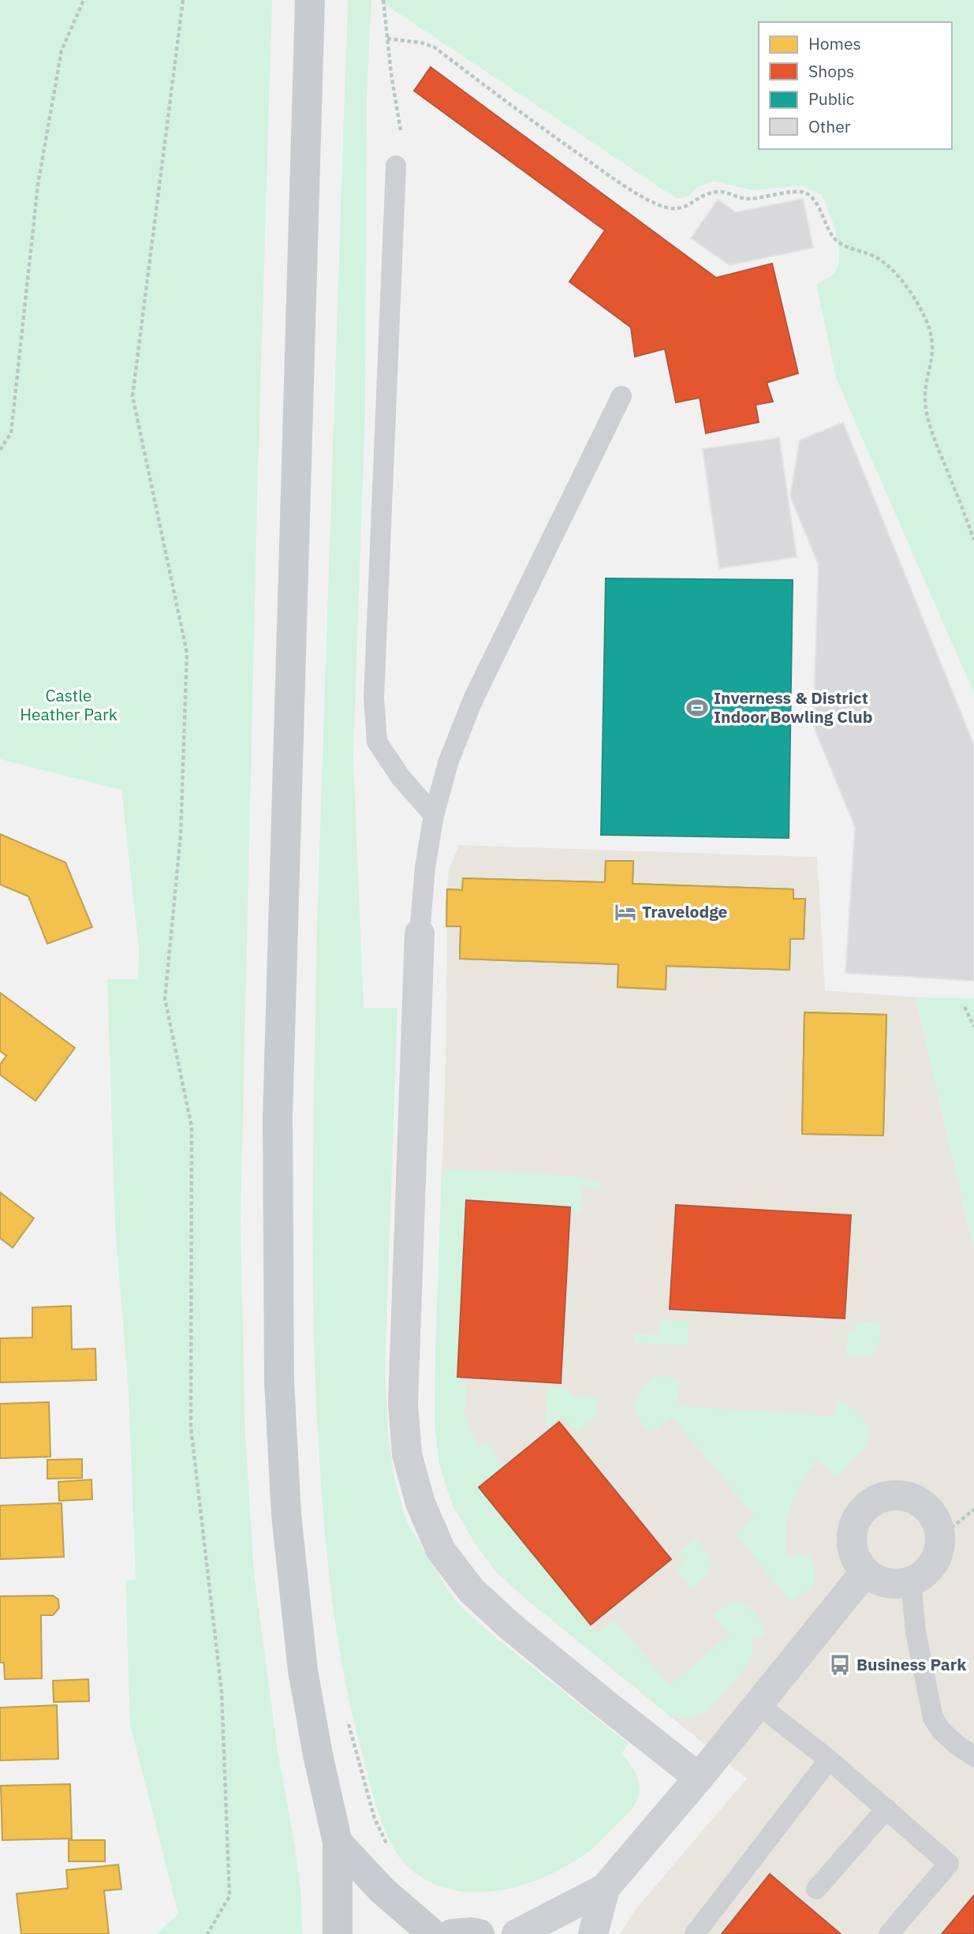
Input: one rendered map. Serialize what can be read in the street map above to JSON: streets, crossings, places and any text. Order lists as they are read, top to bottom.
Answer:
{
  "parks": ["Castle Heather Park"],
  "places": {
    "sports": ["Inverness & District Indoor Bowling Club"],
    "hotel": ["Travelodge"],
    "bus stop": ["Business Park"]
  },
  "legend": [
    "Homes",
    "Shops",
    "Public",
    "Other"
  ]
}
